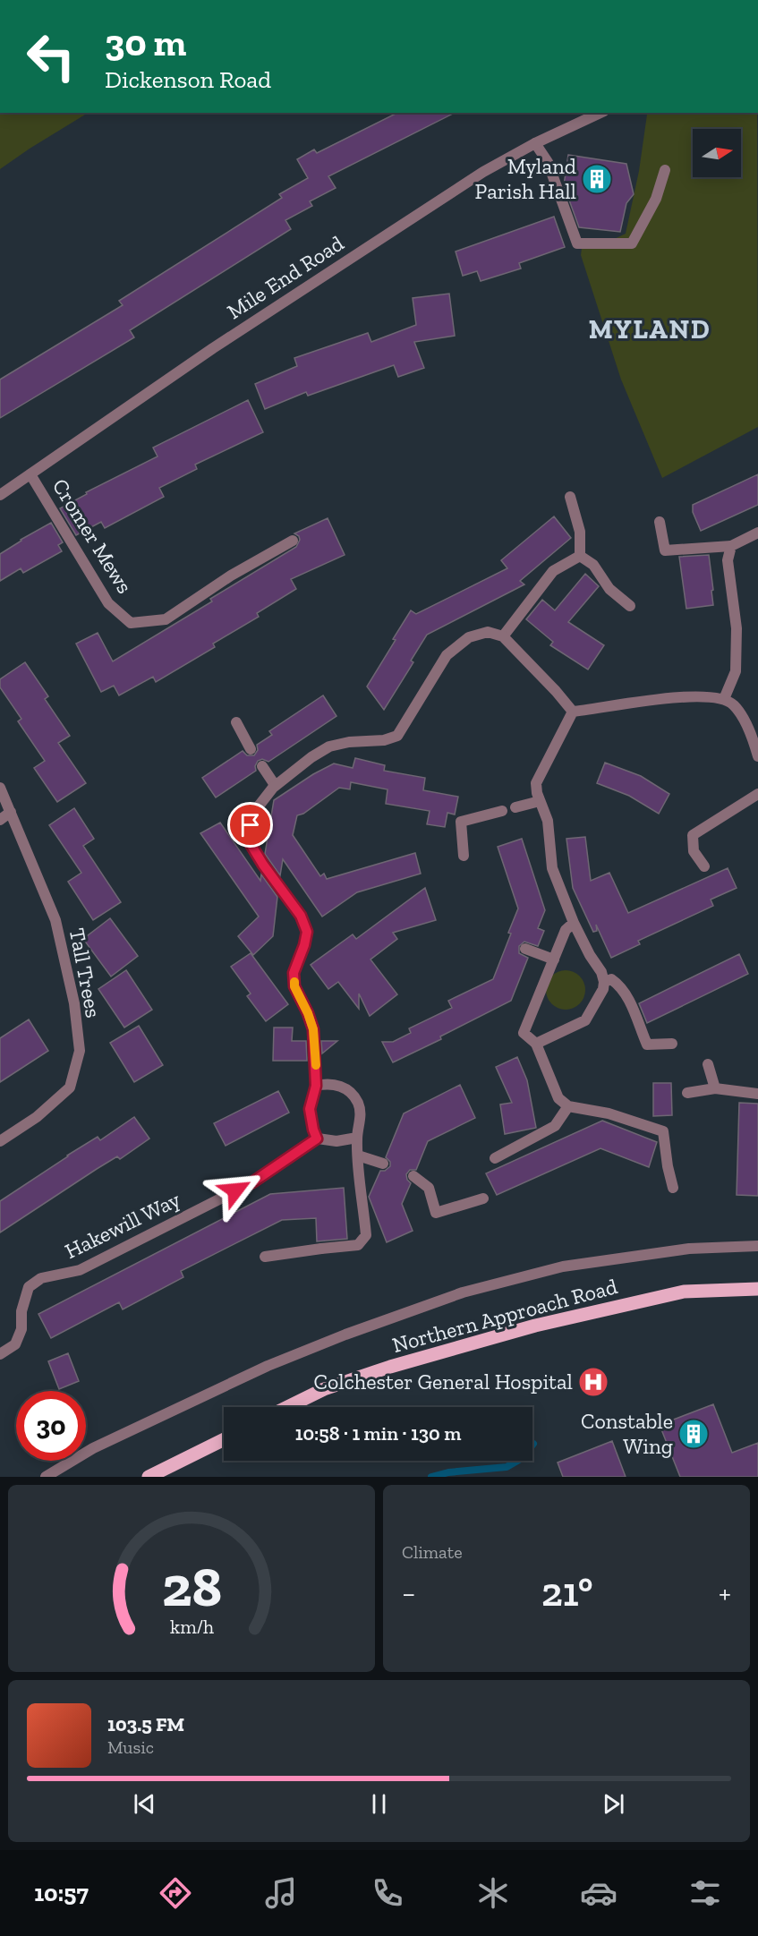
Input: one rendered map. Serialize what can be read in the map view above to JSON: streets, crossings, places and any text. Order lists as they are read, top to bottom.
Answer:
{
  "streets": {
    "main road": ["Northern Approach Road"],
    "street": [
      "Mile End Road",
      "Cromer Mews",
      "Tall Trees",
      "Hakewill Way"
    ]
  },
  "crossings": [
    ["Mile End Road", "Cromer Mews"]
  ],
  "districts": ["MYLAND"],
  "places": {
    "building": ["Myland Parish Hall", "Constable Wing"],
    "hospital": ["Colchester General Hospital"]
  },
  "north": "right",
  "page": {
    "turn": ["30 m", "Dickenson Road"],
    "limit": "30",
    "trip": "10:58 · 1 min · 130 m",
    "tile": "Climate",
    "heat": ["−", "21°", "+"],
    "song": ["103.5 FM", "Music"],
    "tabs": "10:57",
    "gauge": ["28", "km/h"]
  }
}
